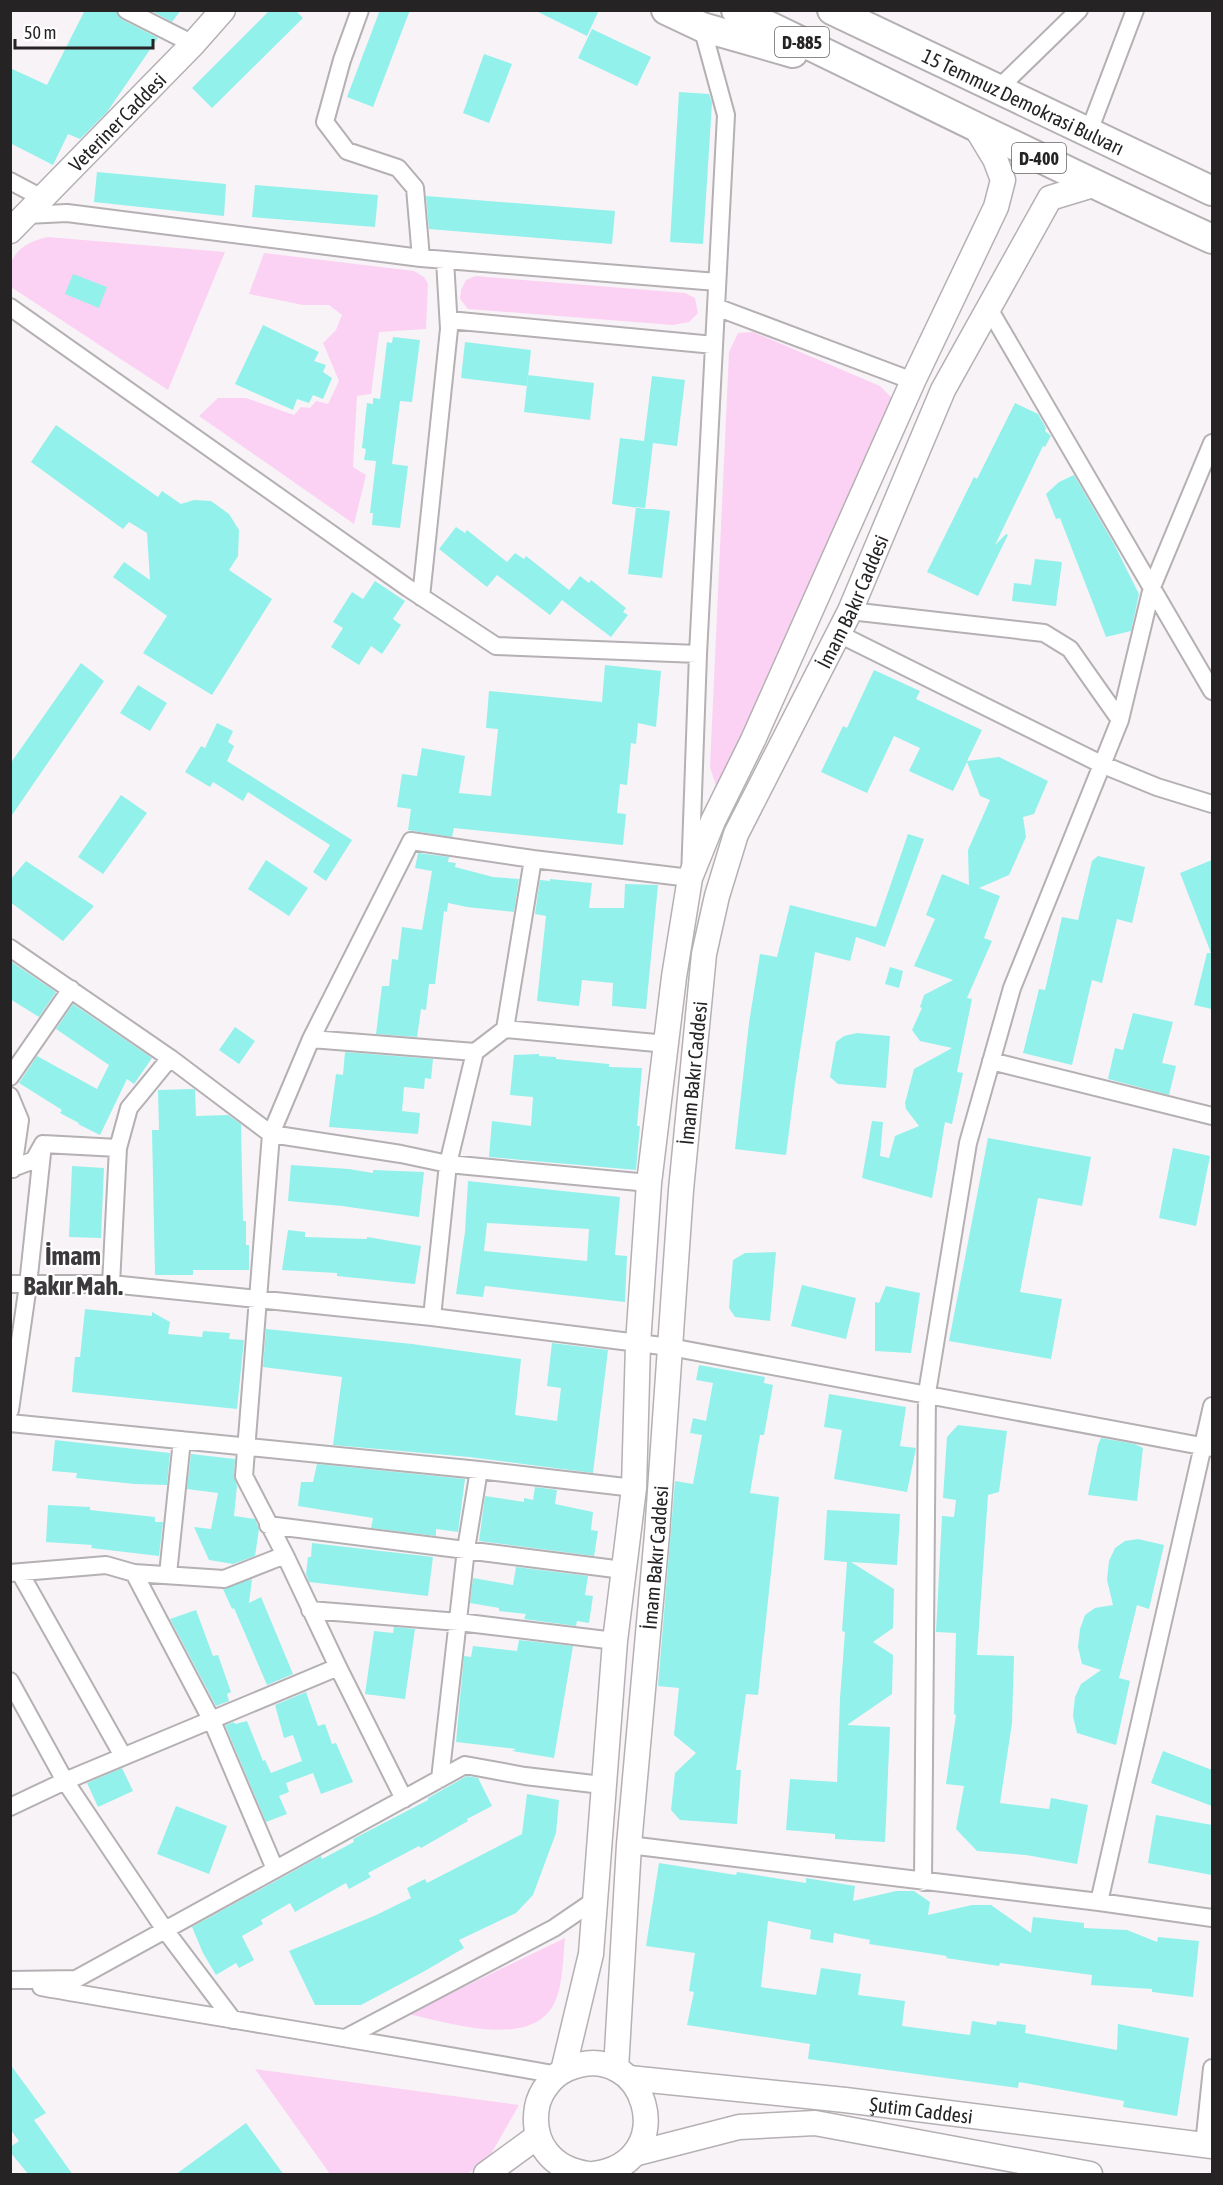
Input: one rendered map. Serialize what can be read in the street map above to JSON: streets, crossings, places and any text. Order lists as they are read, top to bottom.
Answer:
{
  "streets": {
    "highway": ["D-885", "15 Temmuz Demokrasi Bulvarı", "D-400"],
    "main road": ["Veteriner Caddesi", "İmam Bakır Caddesi", "Şutim Caddesi"]
  },
  "crossings": [
    ["D-885", "D-400"],
    ["15 Temmuz Demokrasi Bulvarı", "D-400"],
    ["D-400", "İmam Bakır Caddesi"],
    ["İmam Bakır Caddesi", "Şutim Caddesi"]
  ],
  "districts": ["İmam Bakır Mah."],
  "scale_bar": "50 m"
}
